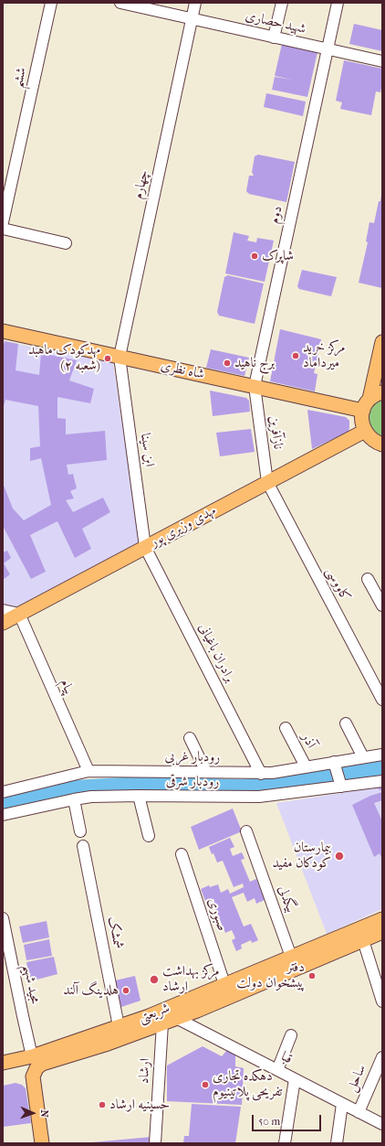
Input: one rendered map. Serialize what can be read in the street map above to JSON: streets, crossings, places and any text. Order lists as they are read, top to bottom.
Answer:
{
  "streets": {
    "main road": ["شاه نظری", "مهدی وزیری پور", "شریعتی"],
    "street": [
      "شهید حصاری",
      "ششم",
      "چهارم",
      "دوم",
      "نازآفرین",
      "ابن سینا",
      "کاووسی",
      "برادران باغیانی",
      "پیام",
      "آذر",
      "رودبار غربی",
      "رودبار شرقی",
      "بیگدلی",
      "صبوری",
      "شمشک",
      "مجید شهیم",
      "قبا",
      "ارشاد",
      "ساحل"
    ]
  },
  "crossings": [
    ["شهید حصاری", "چهارم"],
    ["شهید حصاری", "دوم"],
    ["چهارم", "شاه نظری"],
    ["چهارم", "ابن سینا"],
    ["دوم", "شاه نظری"],
    ["دوم", "نازآفرین"],
    ["شاه نظری", "نازآفرین"],
    ["شاه نظری", "ابن سینا"],
    ["نازآفرین", "مهدی وزیری پور"],
    ["نازآفرین", "کاووسی"],
    ["ابن سینا", "مهدی وزیری پور"],
    ["ابن سینا", "برادران باغیانی"],
    ["مهدی وزیری پور", "کاووسی"],
    ["مهدی وزیری پور", "برادران باغیانی"],
    ["مهدی وزیری پور", "پیام"],
    ["برادران باغیانی", "رودبار غربی"],
    ["پیام", "رودبار غربی"],
    ["آذر", "رودبار غربی"],
    ["بیگدلی", "شریعتی"],
    ["صبوری", "شریعتی"],
    ["شمشک", "شریعتی"],
    ["مجید شهیم", "شریعتی"],
    ["شریعتی", "قبا"],
    ["شریعتی", "ارشاد"],
    ["قبا", "ساحل"]
  ],
  "places": [
    "شاپرک",
    "مرکز خرید میرداماد",
    "مهدکودک ماهبد (شعبه ۲)",
    "برج ناهید",
    "بیمارستان کودکان مفید",
    "دفتر پیشخوان دولت",
    "مرکز بهداشت ارشاد",
    "هلدینگ آلند",
    "دهکده تجاری تفریحی پلاتینیوم",
    "حسینیه ارشاد"
  ],
  "scale_bar": "50 m",
  "north": "right"
}
